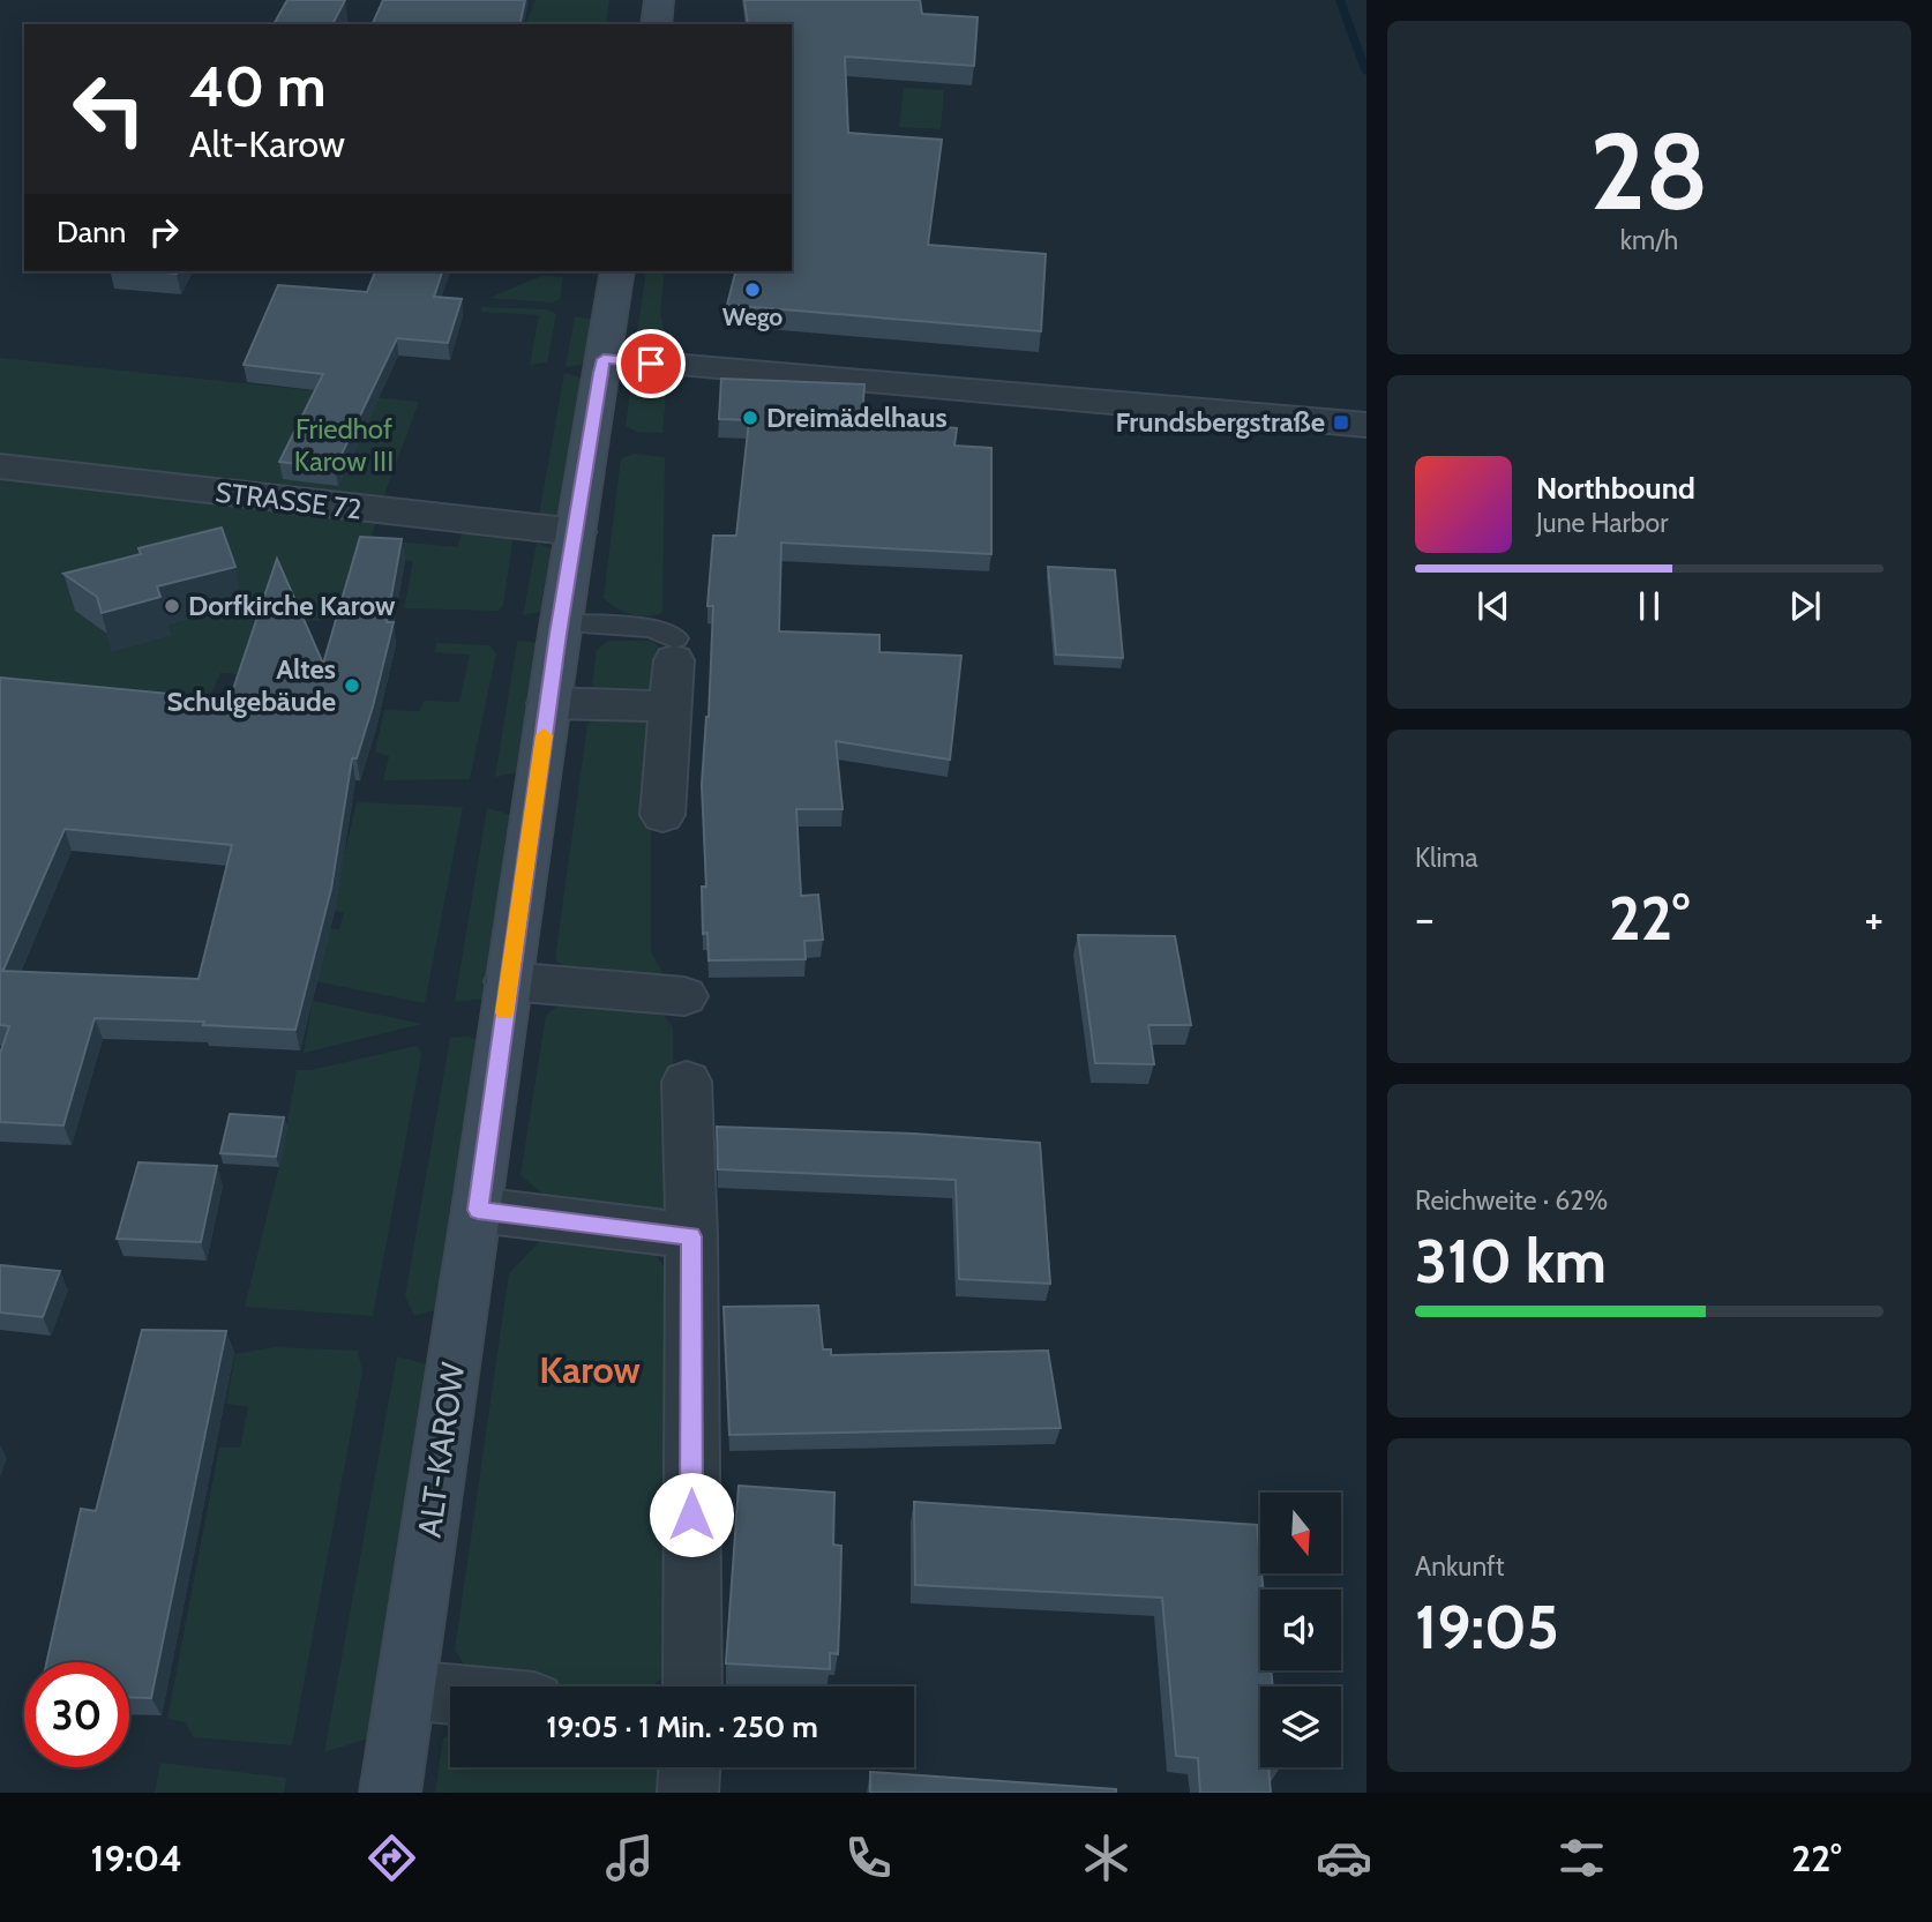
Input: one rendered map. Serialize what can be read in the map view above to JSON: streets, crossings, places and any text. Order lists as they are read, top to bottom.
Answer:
{
  "streets": {
    "main road": ["ALT-KAROW"],
    "street": ["STRASSE 72"]
  },
  "crossings": [
    ["STRASSE 72", "ALT-KAROW"]
  ],
  "districts": ["Karow"],
  "parks": ["Friedhof Karow III"],
  "places": {
    "other": [
      "Wego",
      "Dreimädelhaus",
      "Dorfkirche Karow",
      "Altes Schulgebäude"
    ],
    "transit": ["Frundsbergstraße"]
  },
  "north": "bottom",
  "page": {
    "tile": [
      ["28", "km/h"],
      "Klima",
      ["Reichweite · 62%", "310 km"],
      ["Ankunft", "19:05"]
    ],
    "turn": ["40 m", "Alt-Karow"],
    "then": "Dann",
    "song": ["Northbound", "June Harbor"],
    "heat": ["−", "22°", "+"],
    "limit": "30",
    "trip": "19:05 · 1 Min. · 250 m",
    "tabs": ["19:04", "22°"]
  }
}
